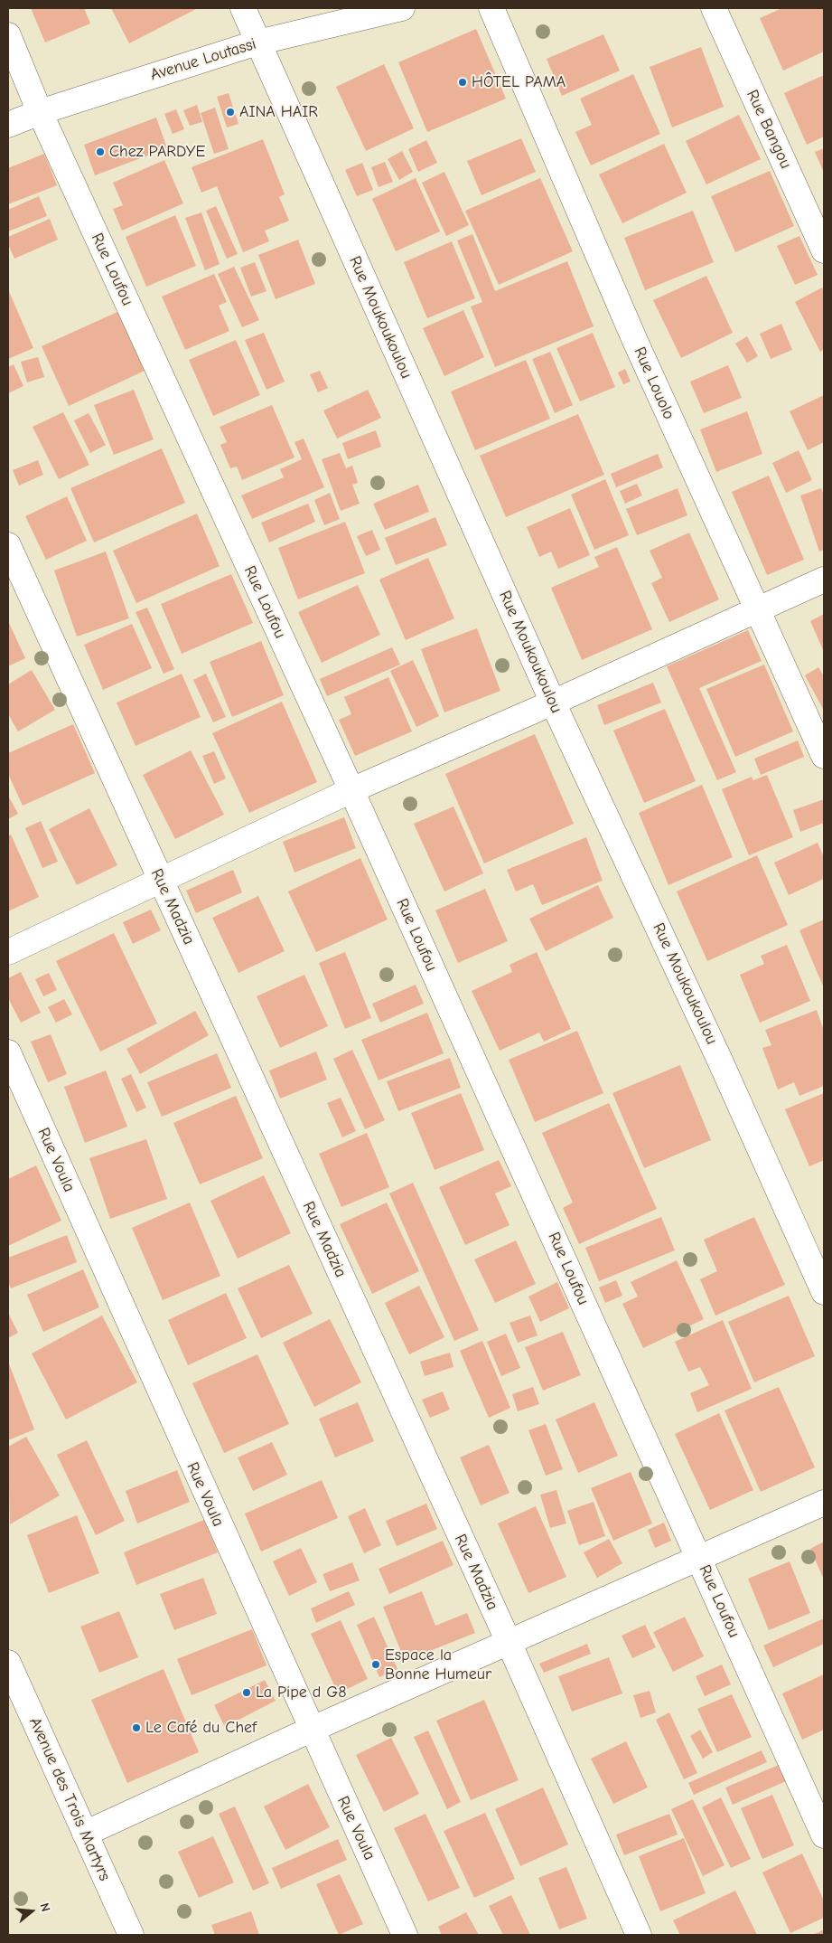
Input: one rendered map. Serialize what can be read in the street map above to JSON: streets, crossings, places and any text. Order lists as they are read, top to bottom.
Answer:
{
  "streets": {
    "street": [
      "Avenue Loutassi",
      "Rue Bangou",
      "Rue Loufou",
      "Rue Moukoukoulou",
      "Rue Louolo",
      "Rue Madzia",
      "Rue Voula",
      "Avenue des Trois Martyrs"
    ]
  },
  "crossings": [
    ["Avenue Loutassi", "Rue Loufou"],
    ["Avenue Loutassi", "Rue Moukoukoulou"]
  ],
  "places": [
    "HÔTEL PAMA",
    "AINA HAIR",
    "Chez PARDYE",
    "Espace la Bonne Humeur",
    "La Pipe d G8",
    "Le Café du Chef"
  ],
  "north": "right"
}
